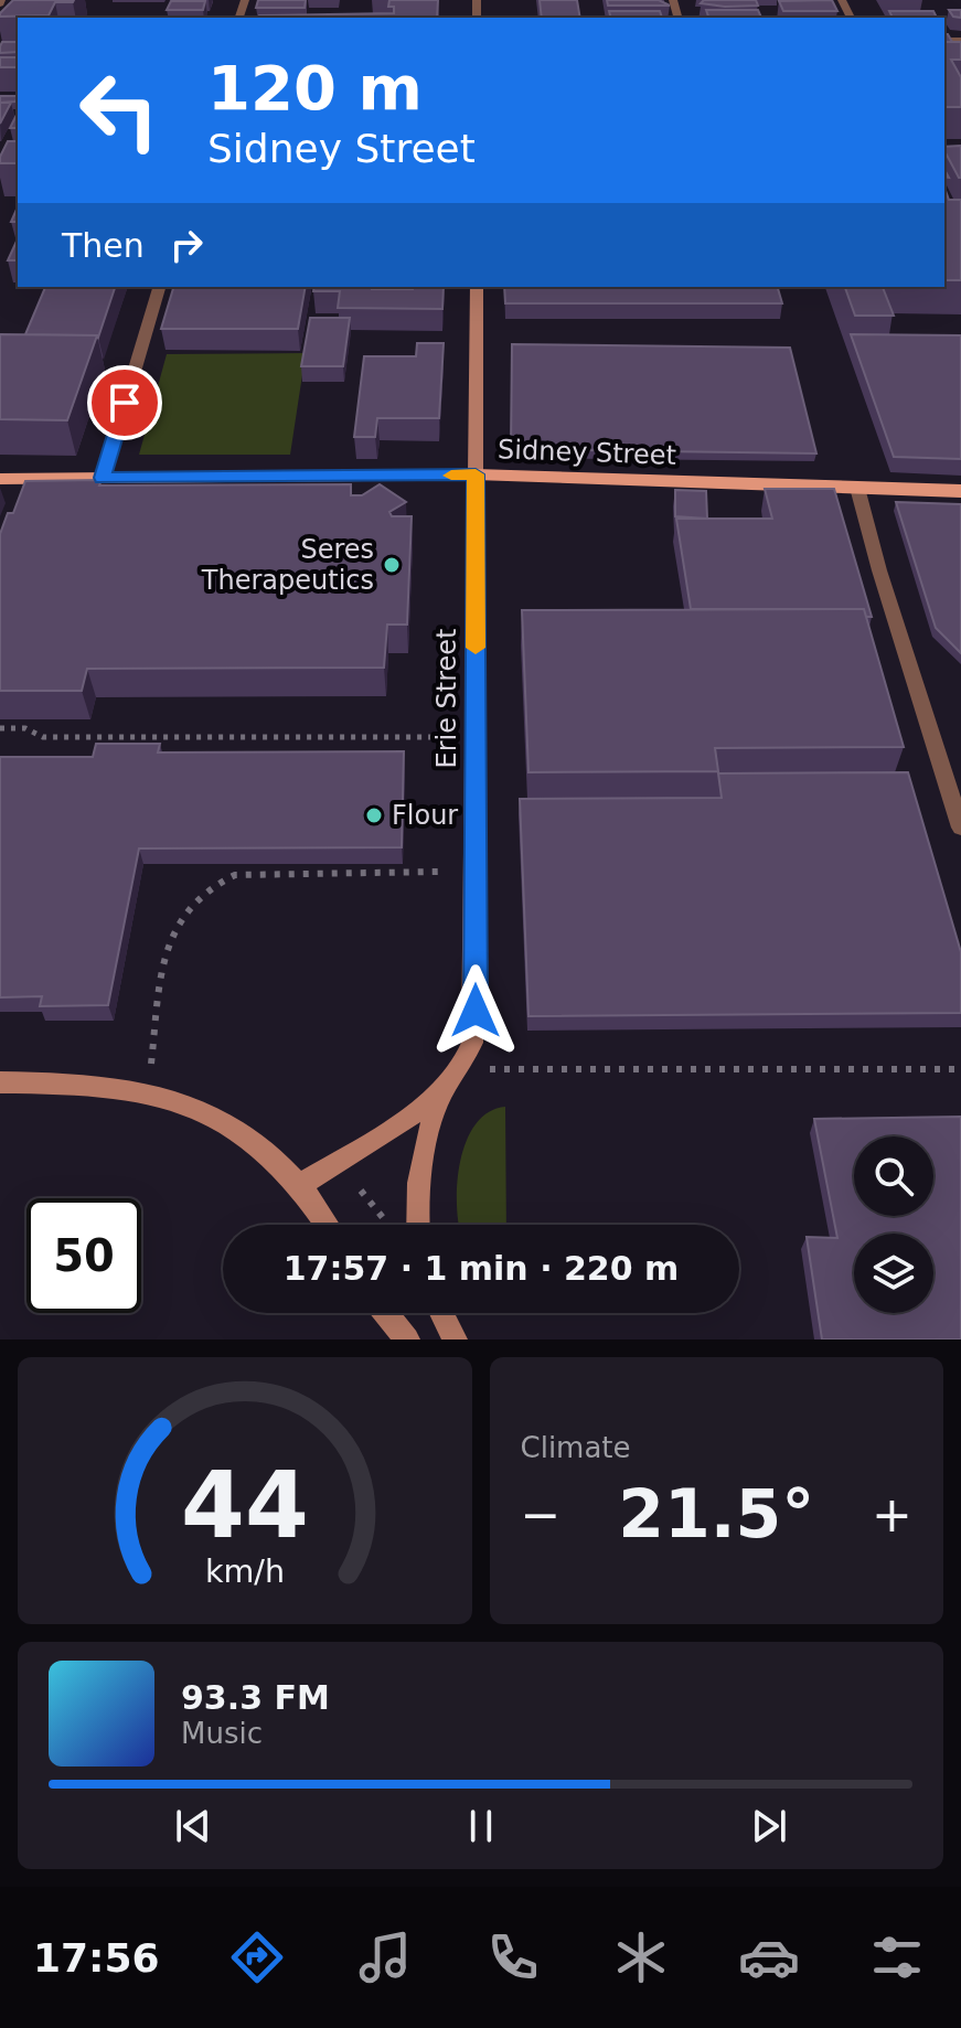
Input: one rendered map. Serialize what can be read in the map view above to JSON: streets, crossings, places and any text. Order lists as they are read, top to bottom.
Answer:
{
  "streets": {
    "main road": ["Sidney Street", "Erie Street"]
  },
  "crossings": [
    ["Sidney Street", "Erie Street"]
  ],
  "places": ["Seres Therapeutics", "Flour"],
  "page": {
    "turn": ["120 m", "Sidney Street"],
    "then": "Then",
    "limit": "50",
    "trip": "17:57 · 1 min · 220 m",
    "tile": "Climate",
    "heat": ["−", "21.5°", "+"],
    "song": ["93.3 FM", "Music"],
    "tabs": "17:56",
    "gauge": ["44", "km/h"]
  }
}
